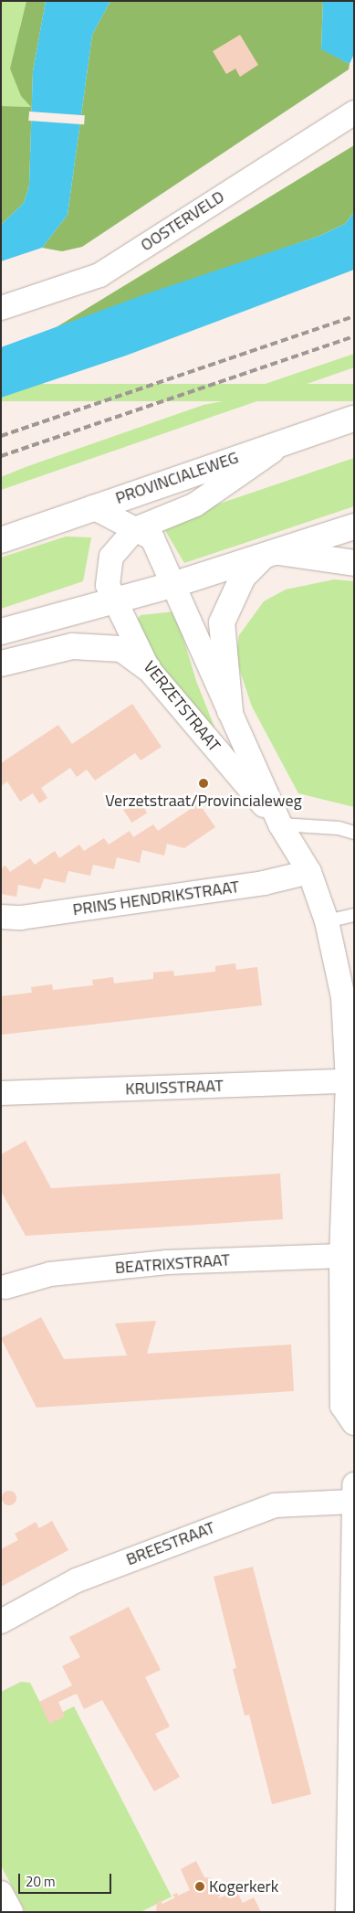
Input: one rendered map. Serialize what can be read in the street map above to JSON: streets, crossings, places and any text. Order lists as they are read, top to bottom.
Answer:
{
  "streets": {
    "main road": ["PROVINCIALEWEG"],
    "street": [
      "OOSTERVELD",
      "VERZETSTRAAT",
      "PRINS HENDRIKSTRAAT",
      "KRUISSTRAAT",
      "BEATRIXSTRAAT",
      "BREESTRAAT"
    ]
  },
  "crossings": [
    ["PROVINCIALEWEG", "VERZETSTRAAT"],
    ["VERZETSTRAAT", "PRINS HENDRIKSTRAAT"],
    ["VERZETSTRAAT", "KRUISSTRAAT"],
    ["VERZETSTRAAT", "BEATRIXSTRAAT"]
  ],
  "places": ["Verzetstraat/Provincialeweg", "Kogerkerk"],
  "scale_bar": "20 m"
}
